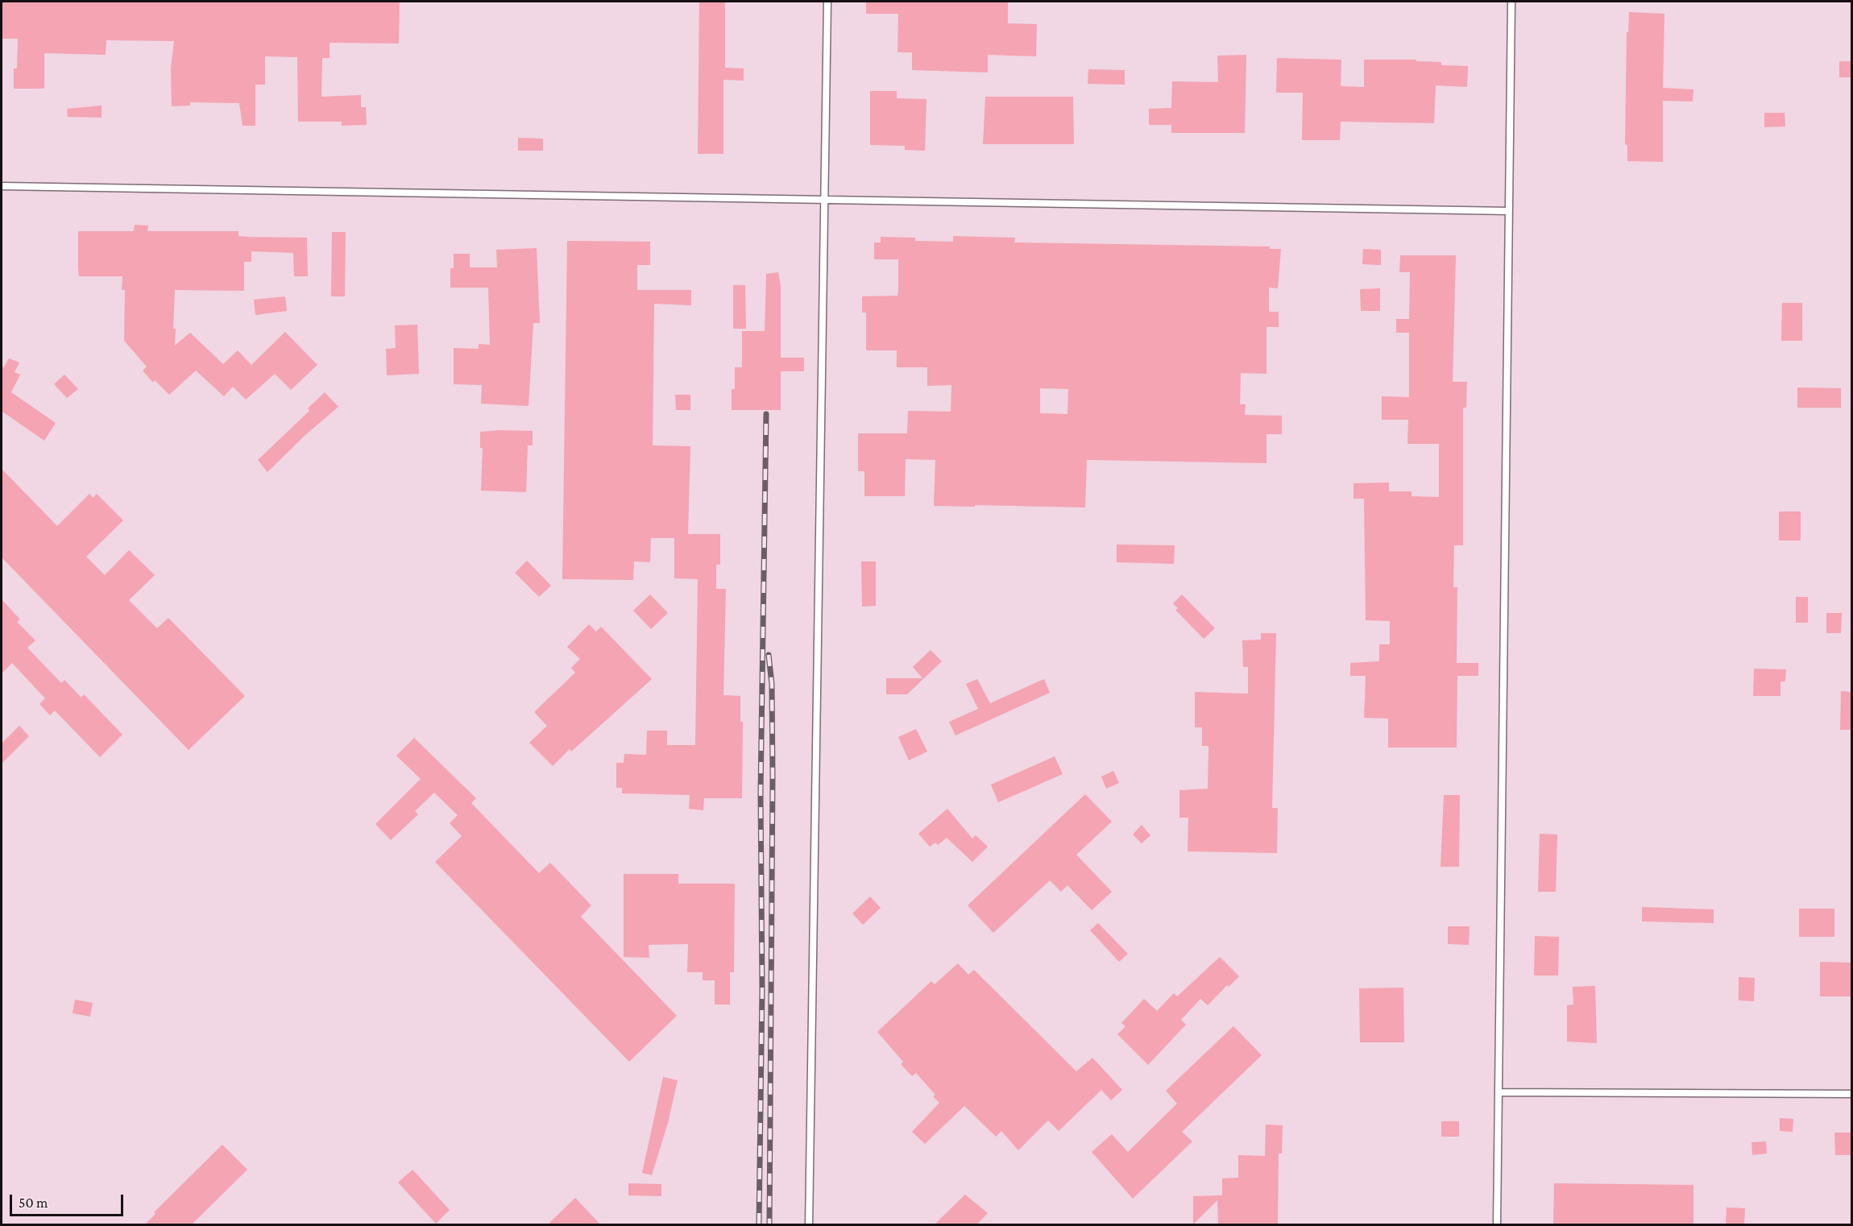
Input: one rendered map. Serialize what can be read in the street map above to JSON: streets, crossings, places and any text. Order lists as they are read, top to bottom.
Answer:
{
  "scale_bar": "50 m"
}
